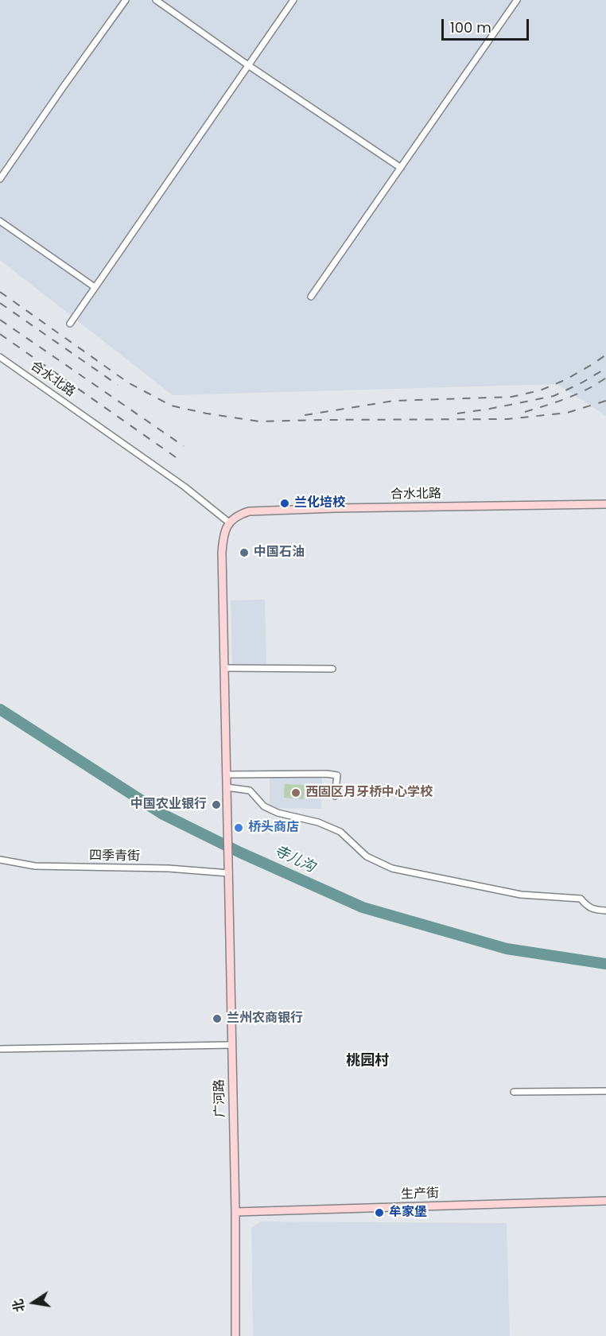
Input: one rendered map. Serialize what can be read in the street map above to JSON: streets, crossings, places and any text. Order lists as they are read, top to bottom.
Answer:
{
  "streets": {
    "street": [
      "合水北路",
      "四季青街",
      "广河路",
      "生产街"
    ]
  },
  "crossings": [
    ["四季青街", "广河路"],
    ["广河路", "生产街"]
  ],
  "districts": ["桃园村"],
  "water": ["寺儿沟"],
  "places": [
    "兰化培校",
    "中国石油",
    "西固区月牙桥中心学校",
    "中国农业银行",
    "桥头商店",
    "兰州农商银行",
    "牟家堡"
  ],
  "scale_bar": "100 m",
  "north": "left"
}
